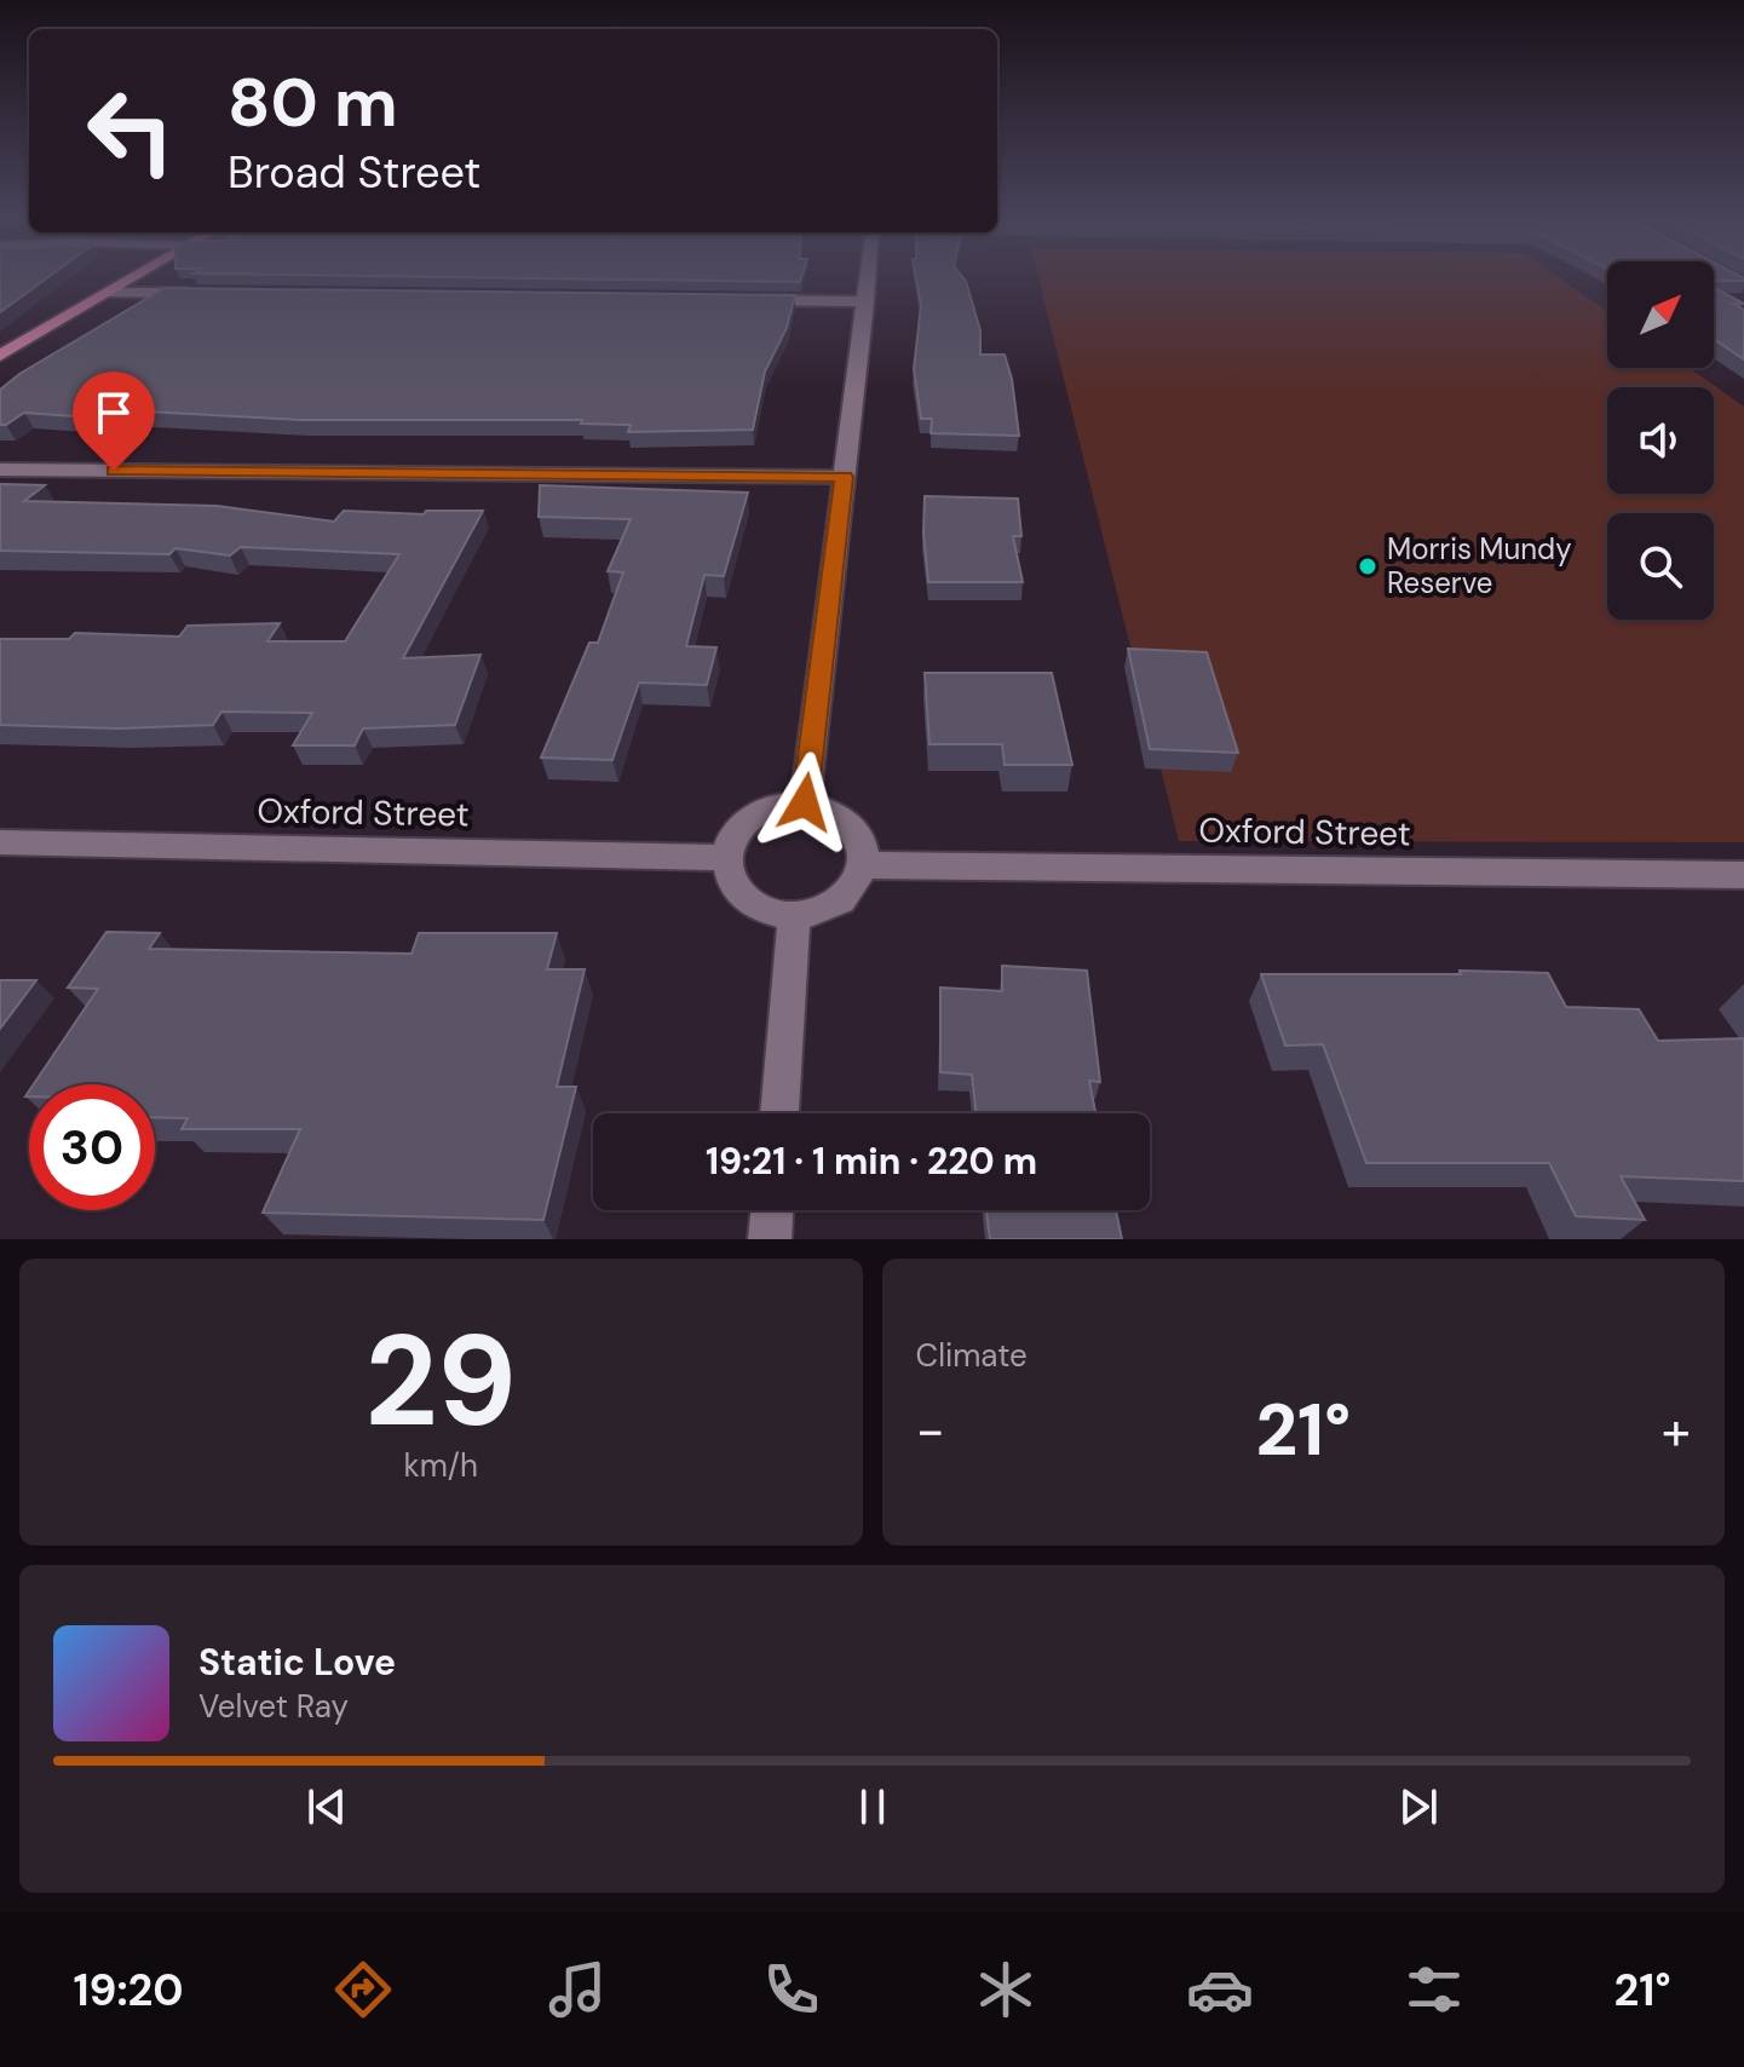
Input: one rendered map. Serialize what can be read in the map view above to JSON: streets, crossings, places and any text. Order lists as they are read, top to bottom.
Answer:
{
  "streets": {
    "street": ["Oxford Street"]
  },
  "places": ["Morris Mundy Reserve"],
  "north": "top right",
  "page": {
    "turn": ["80 m", "Broad Street"],
    "limit": "30",
    "trip": "19:21 · 1 min · 220 m",
    "tile": [
      ["29", "km/h"],
      "Climate"
    ],
    "heat": ["−", "21°", "+"],
    "song": ["Static Love", "Velvet Ray"],
    "tabs": ["19:20", "21°"]
  }
}
